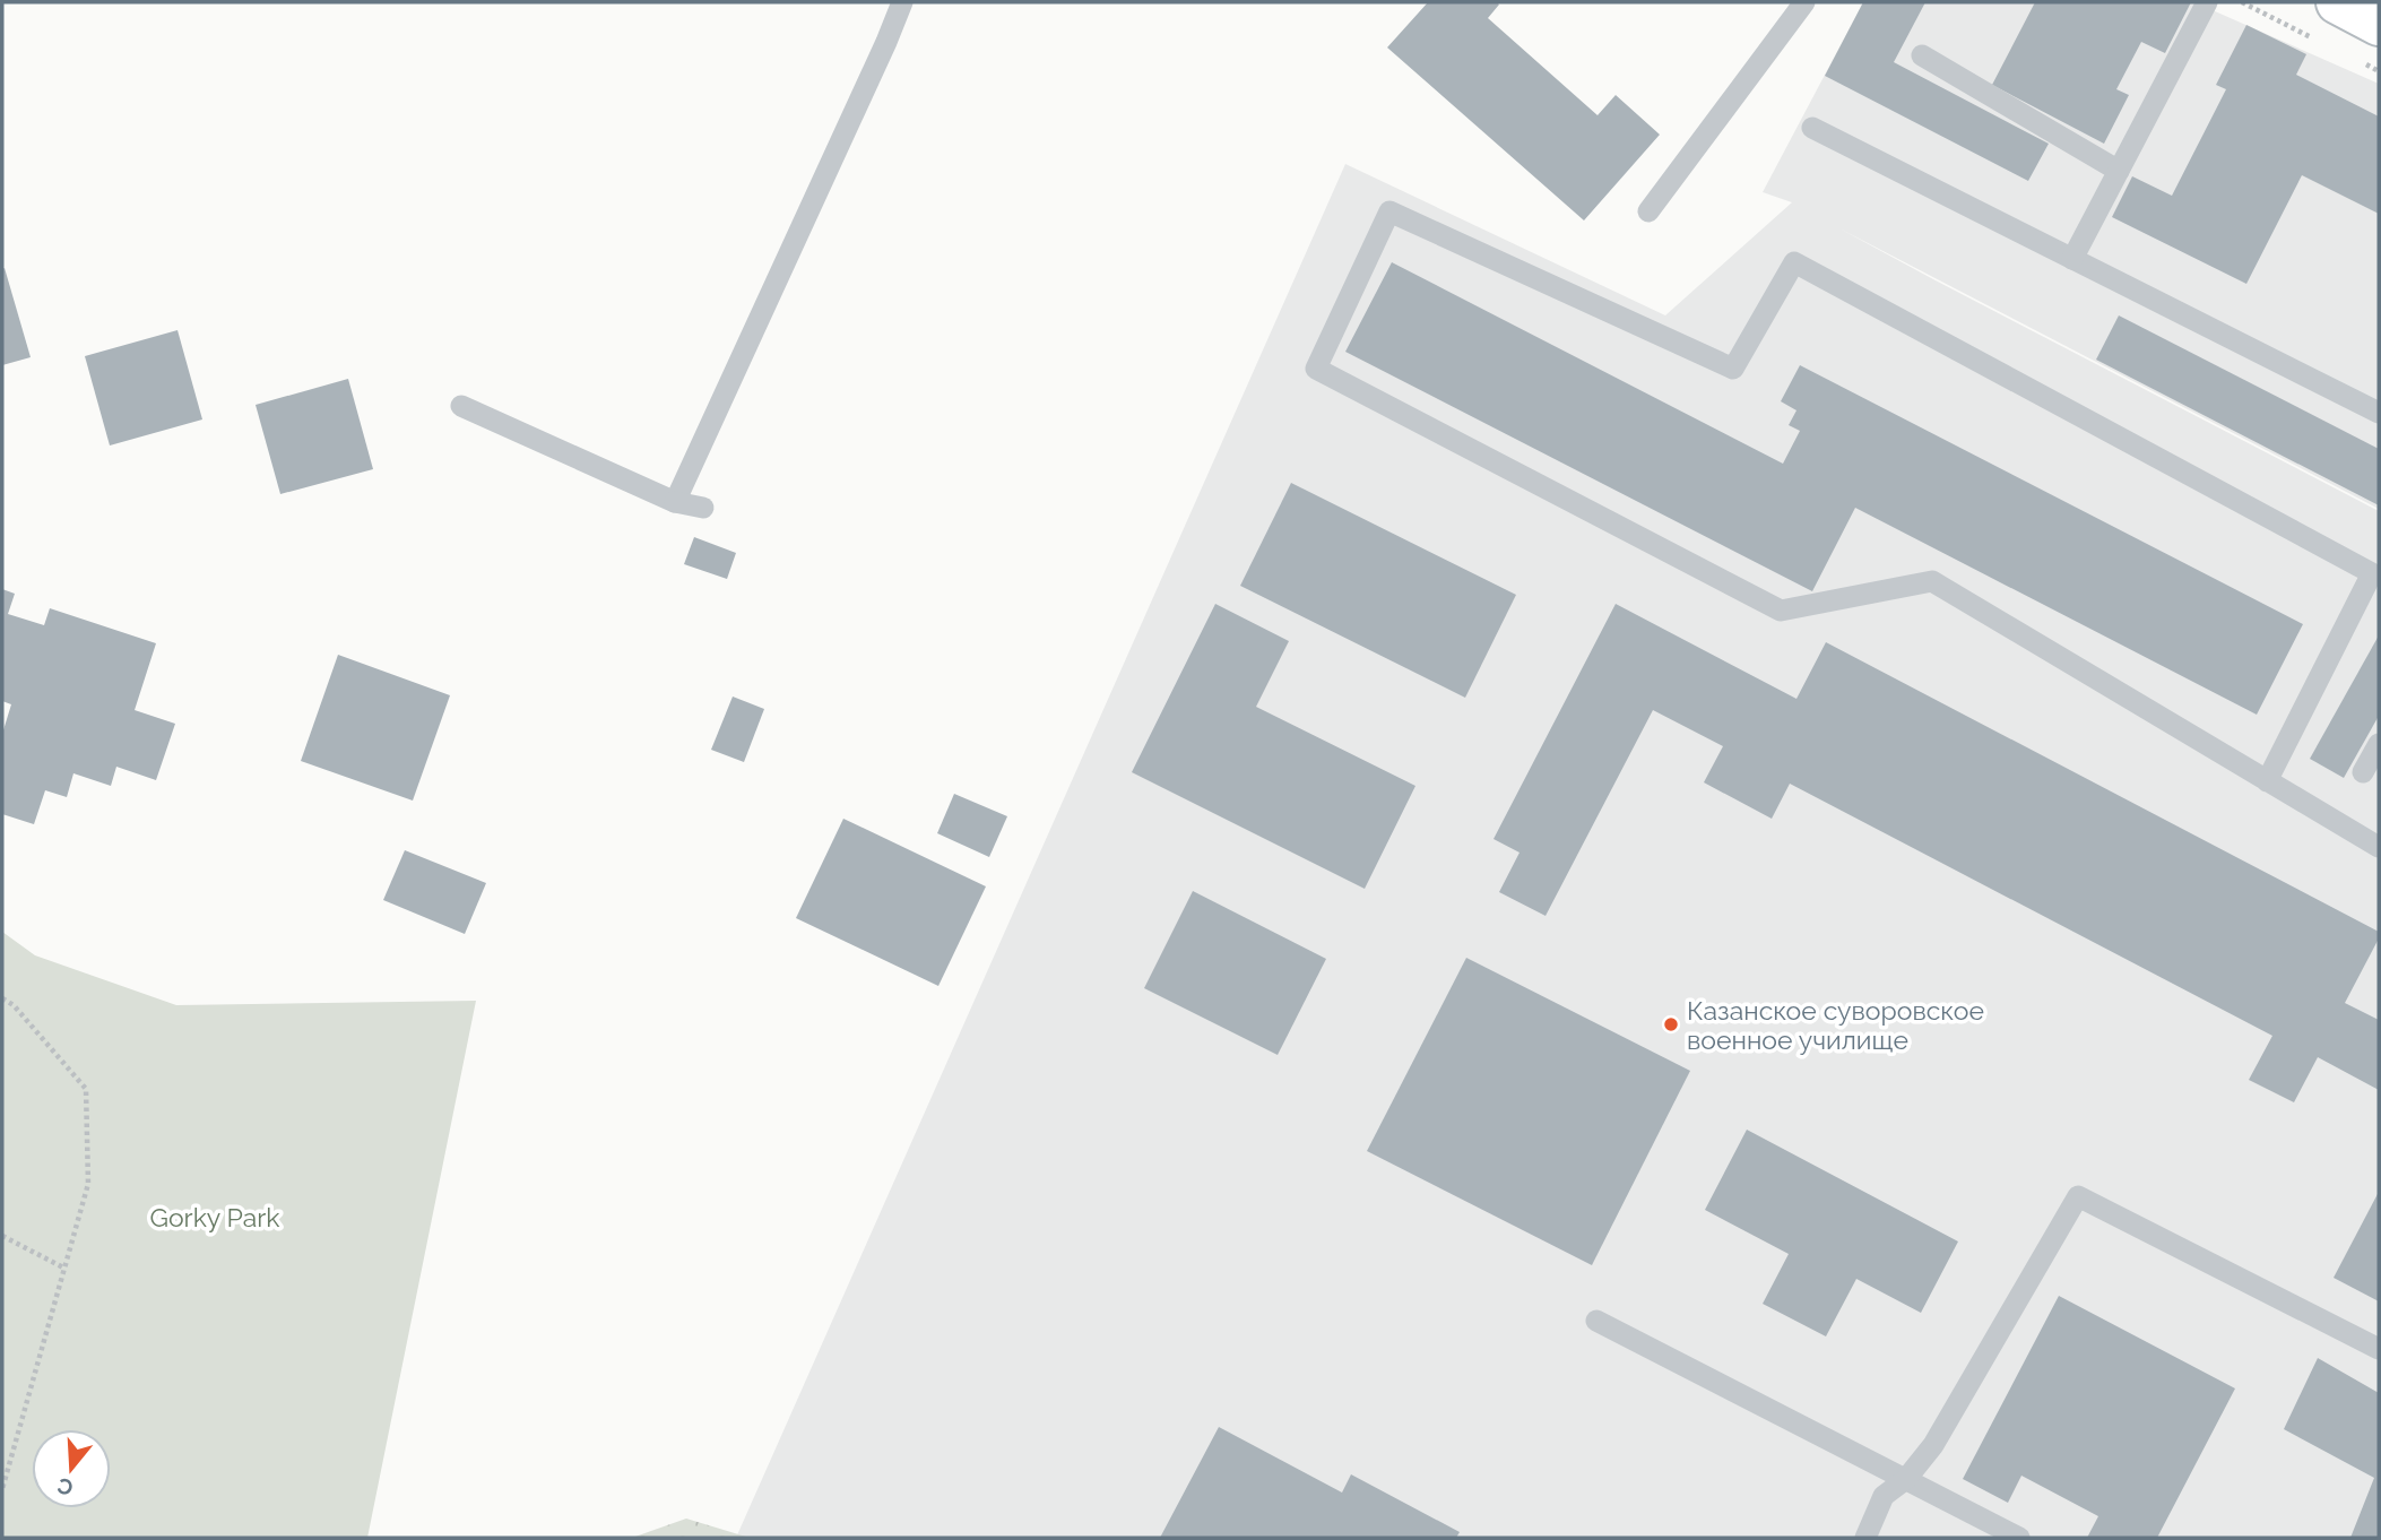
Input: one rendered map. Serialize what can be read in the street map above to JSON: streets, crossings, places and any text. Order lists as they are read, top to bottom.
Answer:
{
  "parks": ["Gorky Park"],
  "places": ["Казанское суворовское военное училище"],
  "north": "bottom"
}
